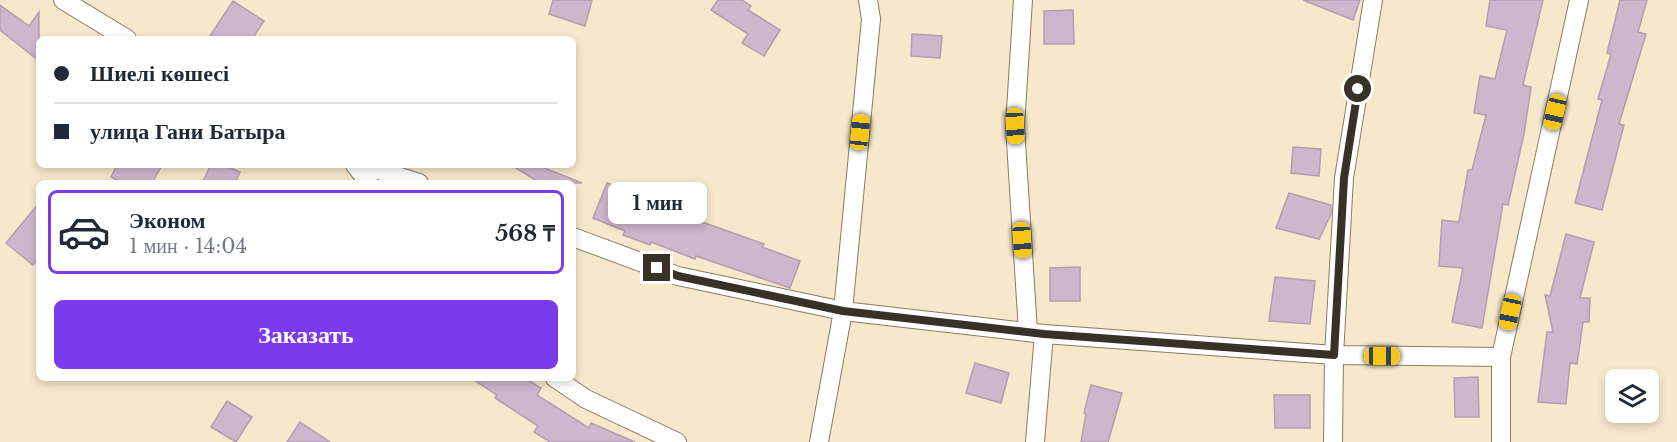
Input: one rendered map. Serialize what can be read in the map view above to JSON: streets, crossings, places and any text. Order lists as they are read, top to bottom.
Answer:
{
  "page": {
    "banner": ["Шиелі көшесі", "улица Гани Батыра"],
    "bubble": "1 мин",
    "list": [
      {
        "name": "Эконом",
        "note": "1 мин · 14:04",
        "value": "568 ₸"
      }
    ],
    "buttons": "Заказать"
  }
}
